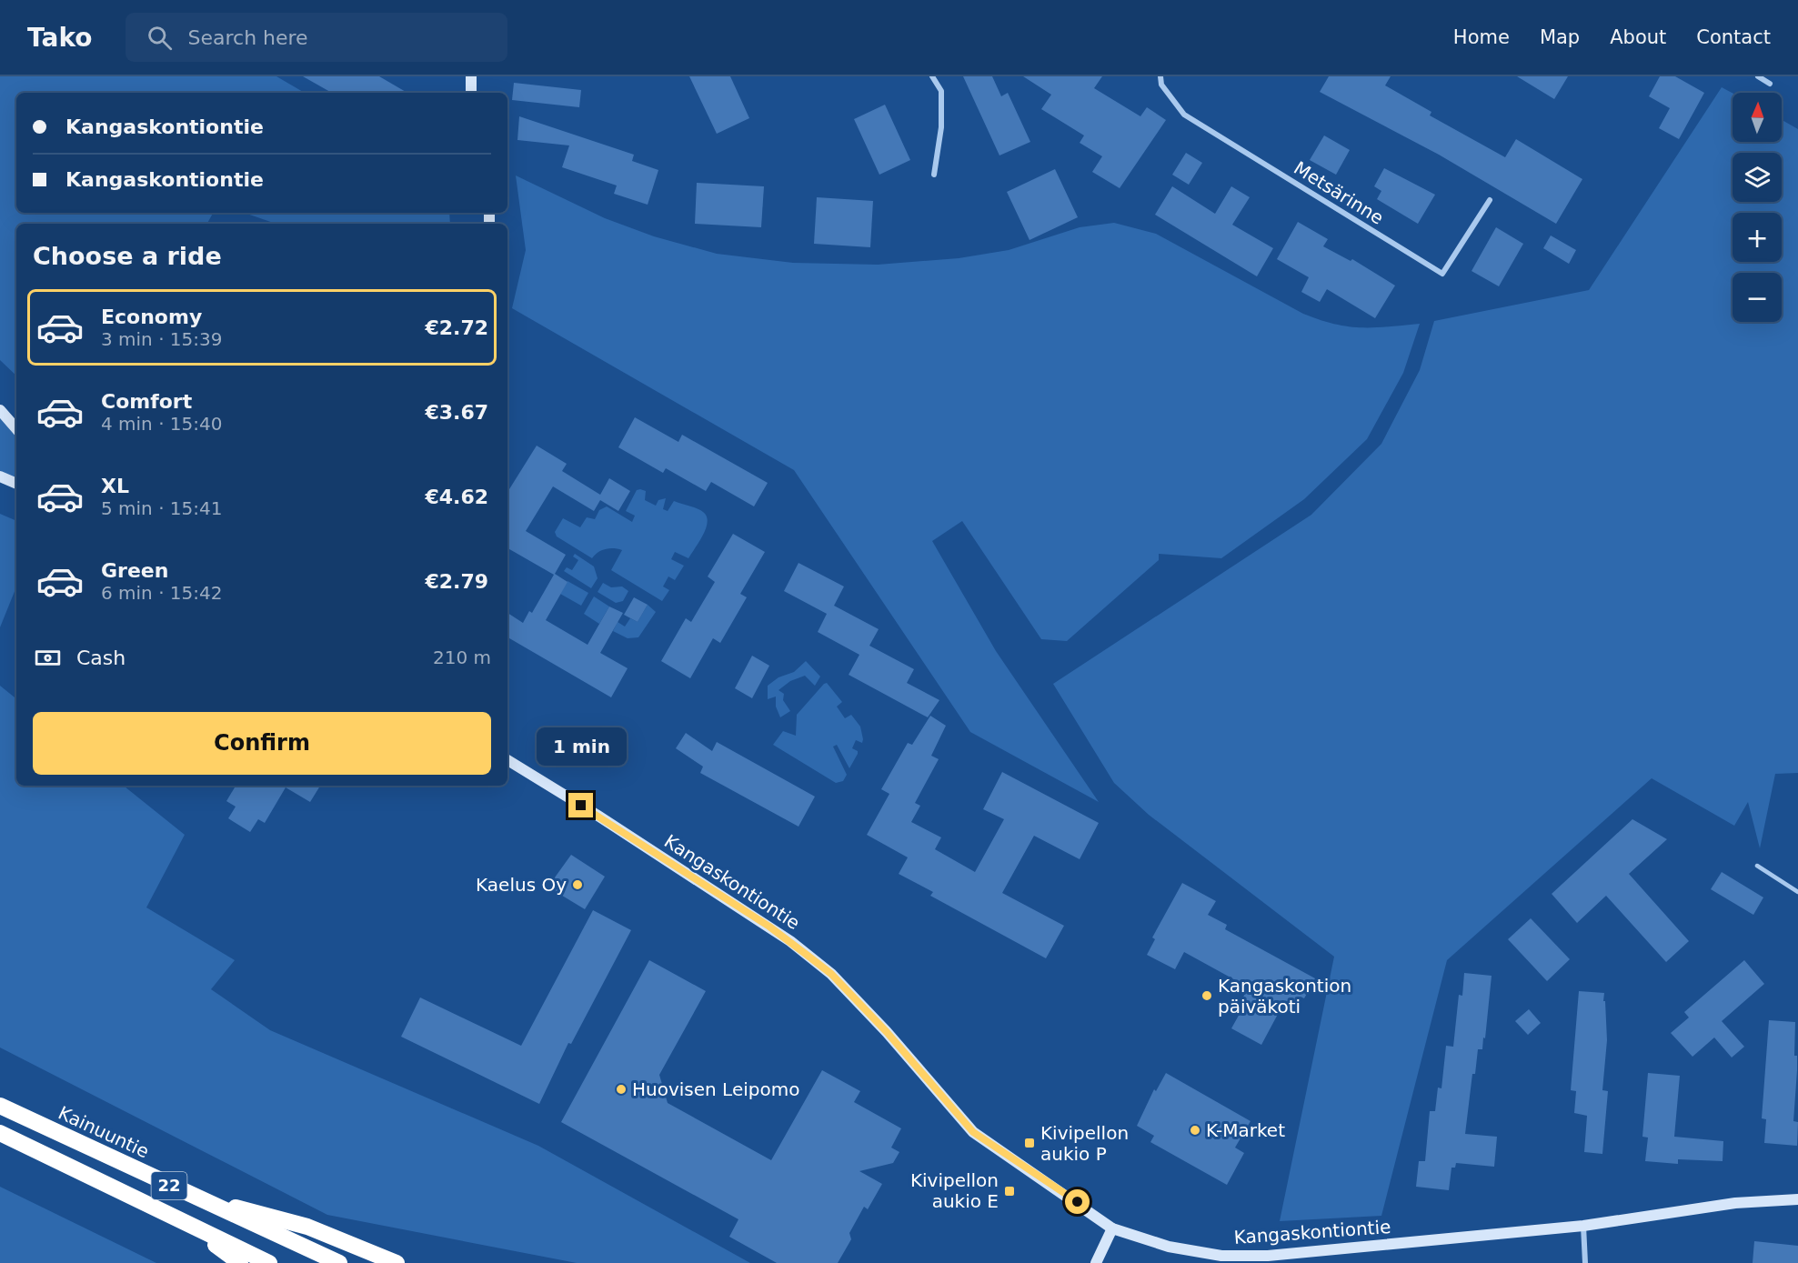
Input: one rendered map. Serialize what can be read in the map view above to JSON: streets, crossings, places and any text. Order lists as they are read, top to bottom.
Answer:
{
  "streets": {
    "highway": ["Kainuuntie", "22"],
    "street": ["Metsärinne", "Kangaskontiontie"]
  },
  "places": {
    "other": [
      "Kaelus Oy",
      "Kangaskontion päiväkoti",
      "Huovisen Leipomo",
      "K-Market"
    ],
    "transit": ["Kivipellon aukio P", "Kivipellon aukio E"]
  },
  "north": "top",
  "page": {
    "header": "Tako",
    "search": "Search here",
    "nav": [
      "Home",
      "Map",
      "About",
      "Contact"
    ],
    "map_buttons": ["+", "−"],
    "banner": ["Kangaskontiontie", "Kangaskontiontie"],
    "heading": "Choose a ride",
    "list": [
      {
        "name": "Economy",
        "note": "3 min · 15:39",
        "value": "€2.72"
      },
      {
        "name": "Comfort",
        "note": "4 min · 15:40",
        "value": "€3.67"
      },
      {
        "name": "XL",
        "note": "5 min · 15:41",
        "value": "€4.62"
      },
      {
        "name": "Green",
        "note": "6 min · 15:42",
        "value": "€2.79"
      }
    ],
    "pay": ["Cash", "210 m"],
    "buttons": "Confirm",
    "bubble": "1 min"
  }
}
